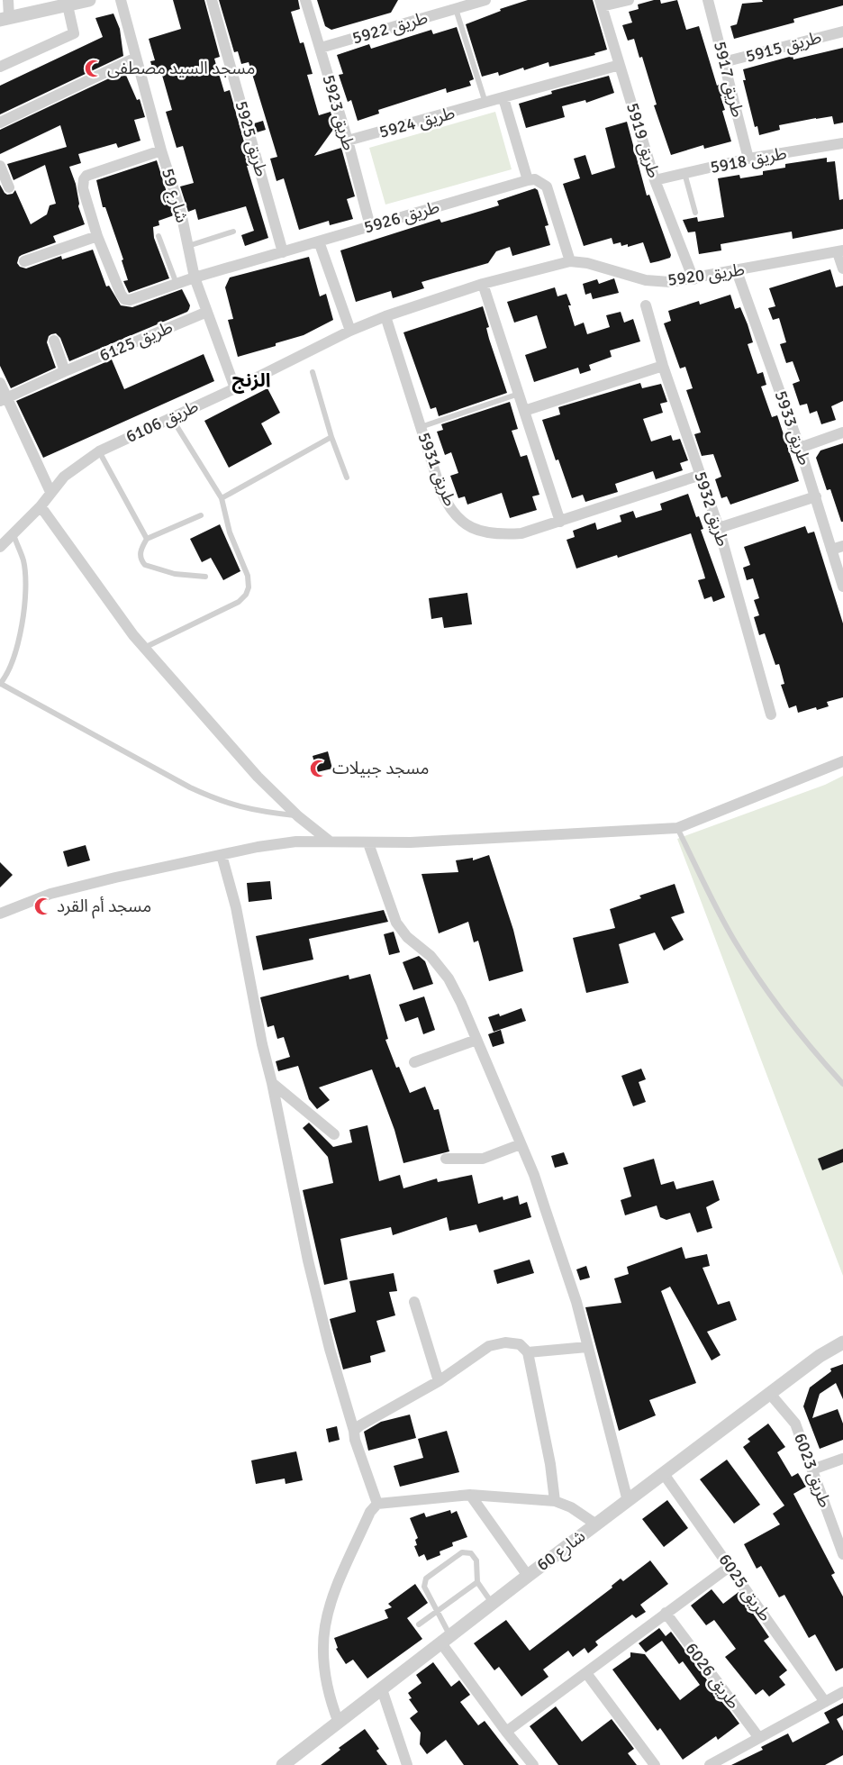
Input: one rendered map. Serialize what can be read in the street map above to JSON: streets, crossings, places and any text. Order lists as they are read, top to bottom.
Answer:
{
  "streets": {
    "street": [
      "طريق 5922",
      "طريق 5915",
      "طريق 5917",
      "طريق 5923",
      "طريق 5924",
      "طريق 5925",
      "طريق 5919",
      "طريق 5918",
      "شارع 59",
      "طريق 5926",
      "طريق 5920",
      "طريق 6125",
      "طريق 6106",
      "طريق 5933",
      "طريق 5931",
      "طريق 5932",
      "طريق 6023",
      "شارع 60",
      "طريق 6025",
      "طريق 6026"
    ]
  },
  "crossings": [
    ["طريق 5922", "طريق 5923"],
    ["طريق 5915", "طريق 5917"],
    ["طريق 5917", "طريق 5918"],
    ["طريق 5923", "طريق 5924"],
    ["طريق 5923", "طريق 5926"],
    ["طريق 5924", "طريق 5919"],
    ["طريق 5925", "طريق 5926"],
    ["طريق 5919", "طريق 5918"],
    ["طريق 5919", "طريق 5920"],
    ["شارع 59", "طريق 5926"],
    ["شارع 59", "طريق 6125"],
    ["شارع 59", "طريق 6106"],
    ["طريق 5920", "طريق 6106"],
    ["طريق 5920", "طريق 5933"],
    ["طريق 5920", "طريق 5931"],
    ["طريق 5931", "طريق 5932"],
    ["طريق 6023", "شارع 60"],
    ["شارع 60", "طريق 6025"]
  ],
  "districts": ["الزنج"],
  "places": {
    "mosque": ["مسجد السيد مصطفى", "مسجد جبيلات", "مسجد أم القرد"]
  }
}
